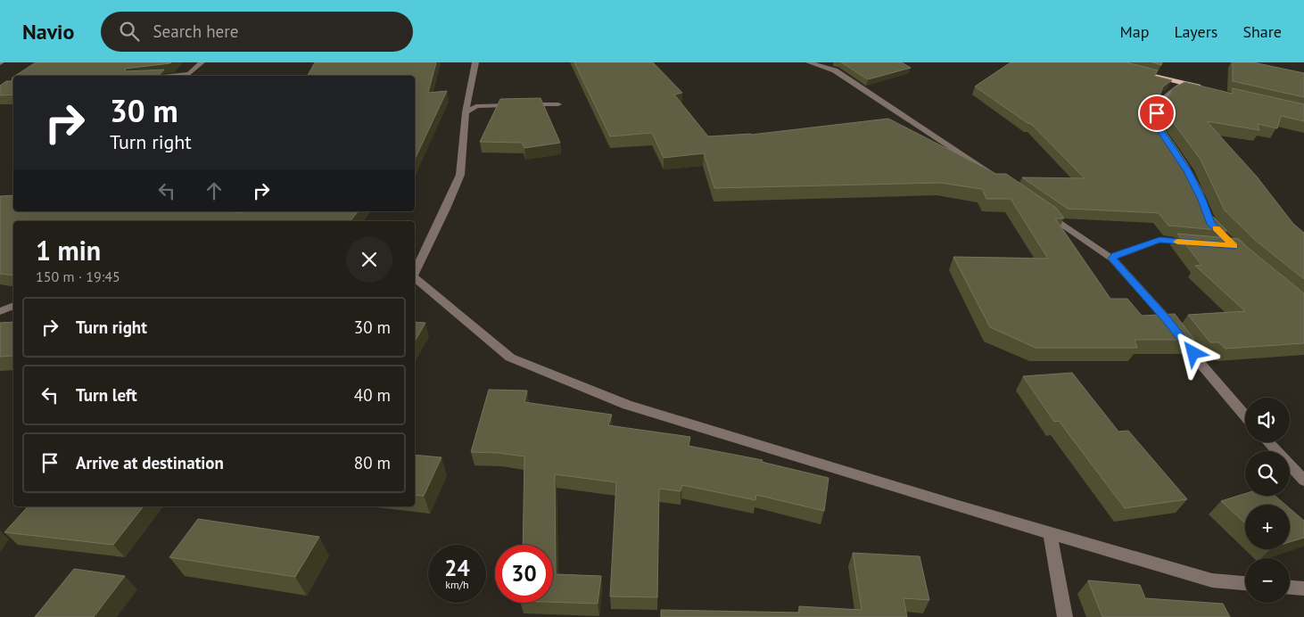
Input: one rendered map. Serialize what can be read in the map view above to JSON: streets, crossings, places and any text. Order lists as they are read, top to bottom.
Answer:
{
  "page": {
    "header": "Navio",
    "search": "Search here",
    "nav": ["Map", "Layers", "Share"],
    "turn": ["30 m", "Turn right"],
    "heading": ["1 min", "150 m · 19:45"],
    "list": [
      {
        "name": "Turn right",
        "value": "30 m"
      },
      {
        "name": "Turn left",
        "value": "40 m"
      },
      {
        "name": "Arrive at destination",
        "value": "80 m"
      }
    ],
    "map_buttons": ["+", "−"],
    "speed": "24 km/h",
    "limit": "30"
  }
}
